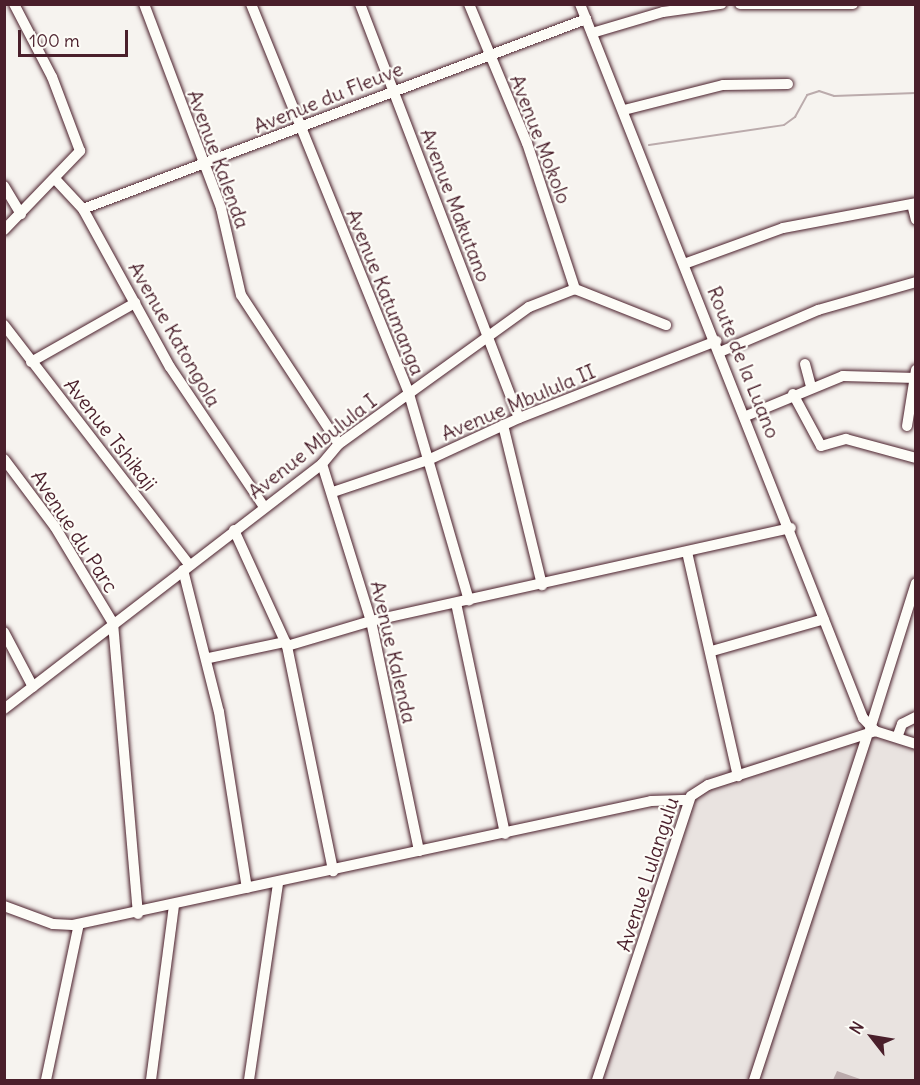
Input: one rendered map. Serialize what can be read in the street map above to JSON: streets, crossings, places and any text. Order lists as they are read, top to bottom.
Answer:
{
  "streets": {
    "street": [
      "Avenue du Fleuve",
      "Avenue Mokolo",
      "Avenue Kalenda",
      "Avenue Makutano",
      "Avenue Katumanga",
      "Avenue Katongola",
      "Route de la Luano",
      "Avenue Mbulula II",
      "Avenue Tshikaji",
      "Avenue Mbulula I",
      "Avenue du Parc",
      "Avenue Lulangulu"
    ]
  },
  "crossings": [
    ["Avenue du Fleuve", "Avenue Mokolo"],
    ["Avenue du Fleuve", "Avenue Kalenda"],
    ["Avenue du Fleuve", "Avenue Makutano"],
    ["Avenue du Fleuve", "Avenue Katumanga"],
    ["Avenue du Fleuve", "Avenue Katongola"],
    ["Avenue du Fleuve", "Route de la Luano"],
    ["Avenue Mokolo", "Avenue Mbulula I"],
    ["Avenue Kalenda", "Avenue Mbulula II"],
    ["Avenue Kalenda", "Avenue Mbulula I"],
    ["Avenue Makutano", "Avenue Mbulula II"],
    ["Avenue Makutano", "Avenue Mbulula I"],
    ["Avenue Katumanga", "Avenue Mbulula II"],
    ["Avenue Katumanga", "Avenue Mbulula I"],
    ["Avenue Katongola", "Avenue Mbulula I"],
    ["Route de la Luano", "Avenue Mbulula II"],
    ["Route de la Luano", "Avenue Lulangulu"],
    ["Avenue Tshikaji", "Avenue Mbulula I"],
    ["Avenue Mbulula I", "Avenue du Parc"]
  ],
  "scale_bar": "100 m",
  "north": "top left"
}
